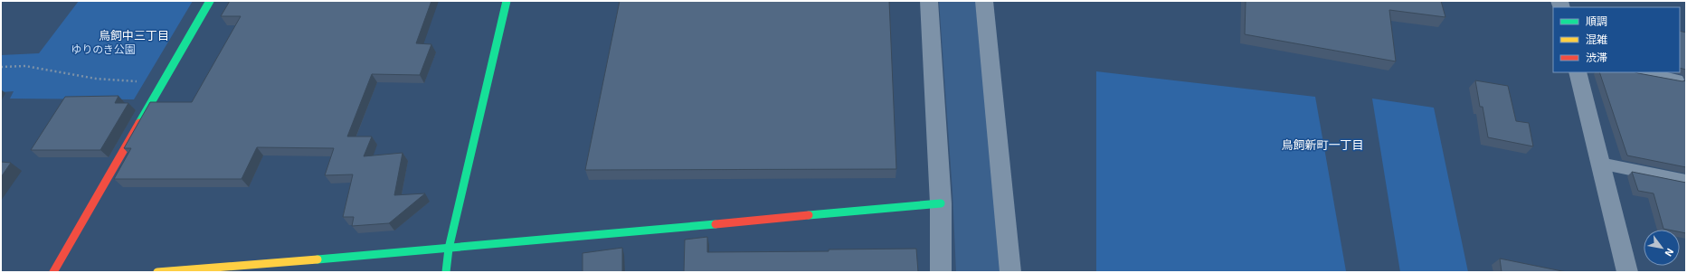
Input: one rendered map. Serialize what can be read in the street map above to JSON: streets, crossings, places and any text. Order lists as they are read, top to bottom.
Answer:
{
  "districts": ["鳥飼中三丁目", "鳥飼新町一丁目"],
  "parks": ["ゆりのき公園"],
  "legend": ["順調", "混雑", "渋滞"],
  "north": "bottom right"
}
